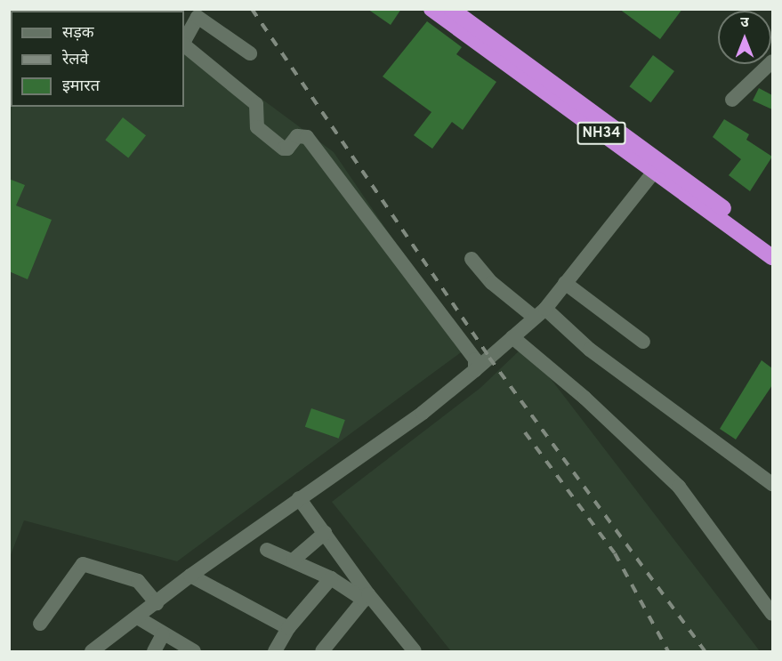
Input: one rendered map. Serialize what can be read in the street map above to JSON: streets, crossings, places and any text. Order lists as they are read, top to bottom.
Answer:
{
  "streets": {
    "highway": ["NH34"]
  },
  "legend": ["सड़क", "रेलवे", "इमारत"],
  "north": "top"
}
